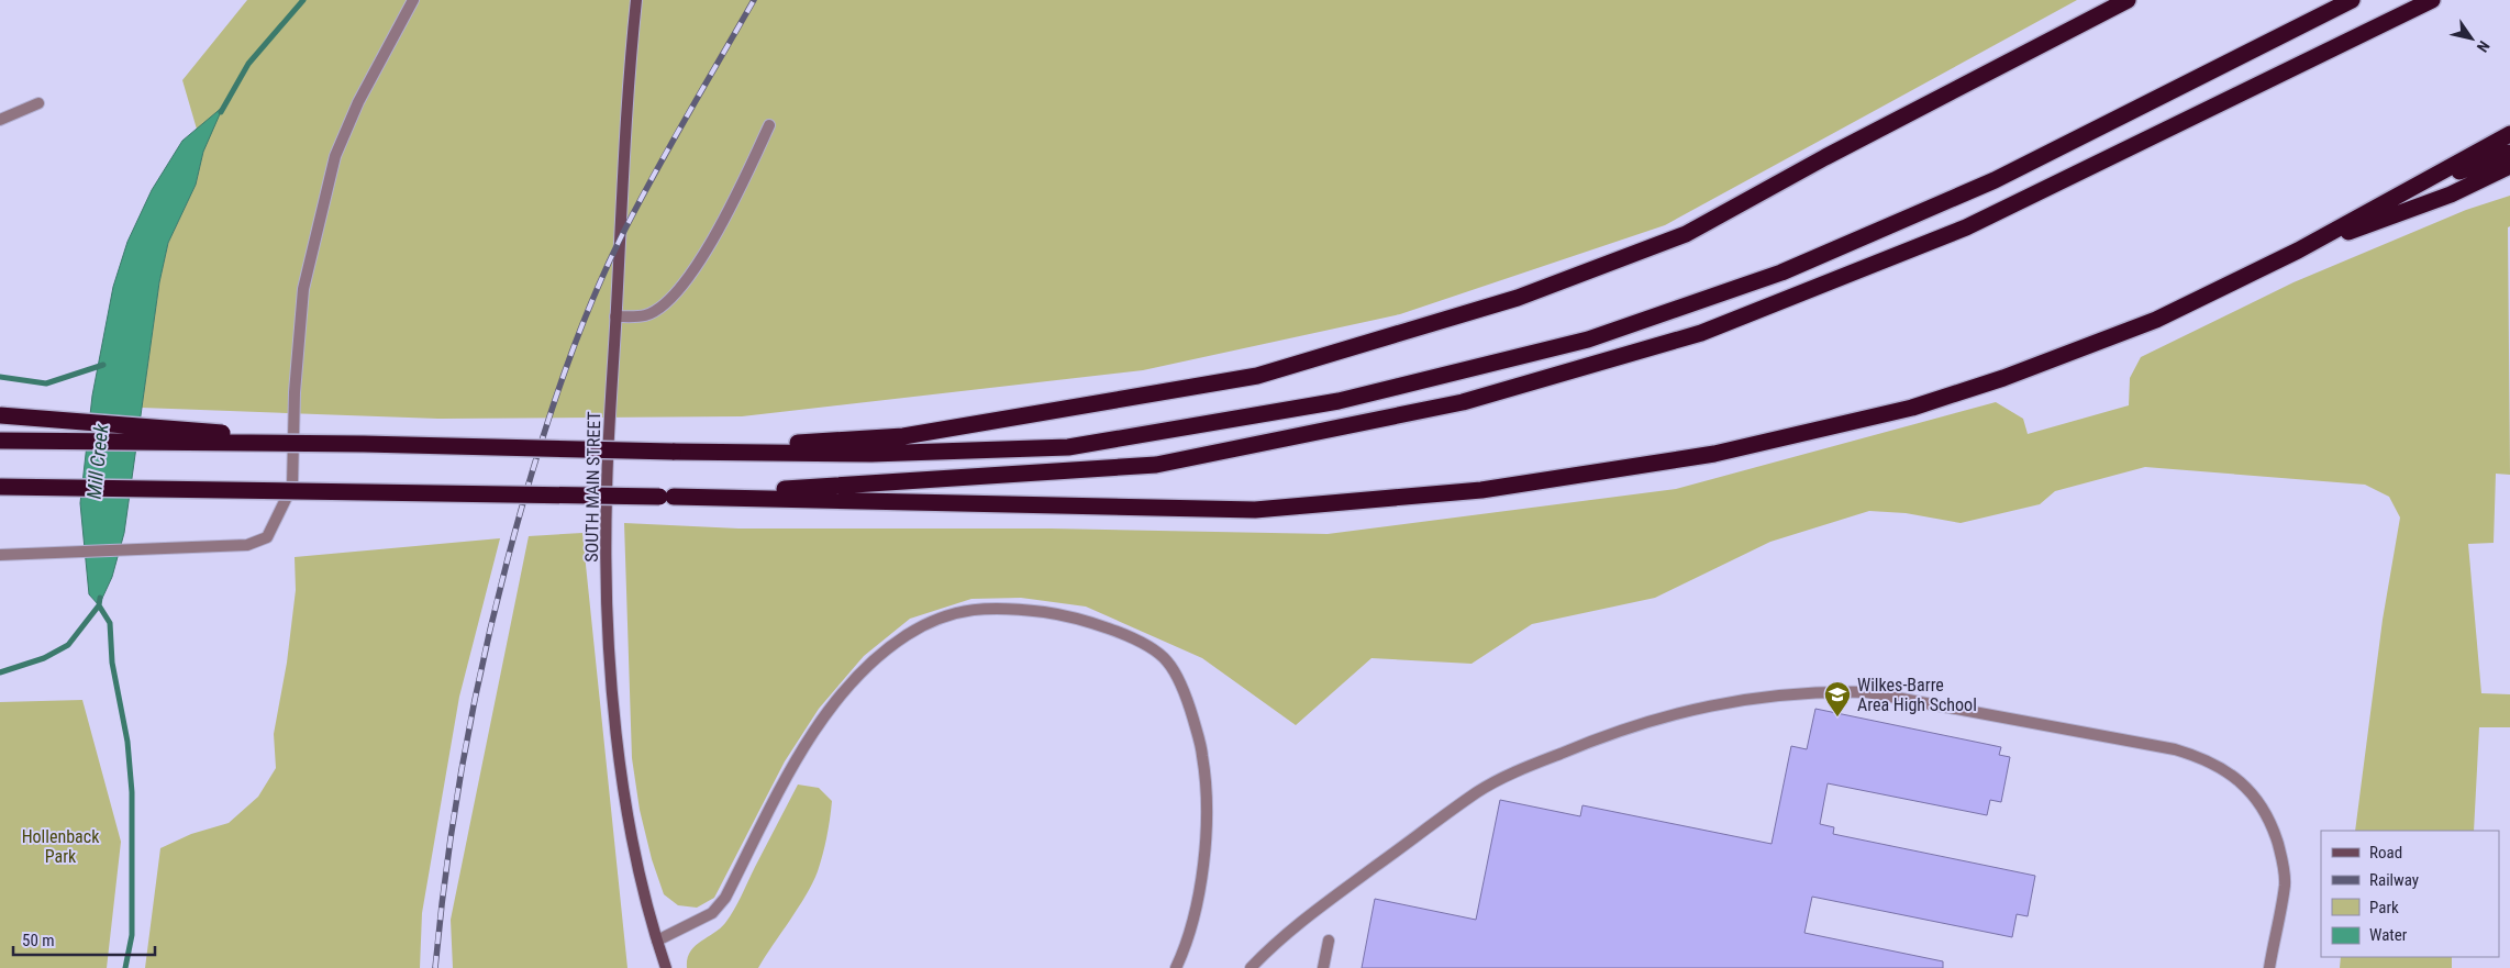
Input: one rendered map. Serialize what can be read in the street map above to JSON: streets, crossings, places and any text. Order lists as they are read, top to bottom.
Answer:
{
  "streets": {
    "main road": ["SOUTH MAIN STREET"]
  },
  "water": ["Mill Creek"],
  "parks": ["Hollenback Park"],
  "places": {
    "school or university": ["Wilkes-Barre Area High School"]
  },
  "legend": [
    "Road",
    "Railway",
    "Park",
    "Water"
  ],
  "scale_bar": "50 m",
  "north": "bottom right"
}
